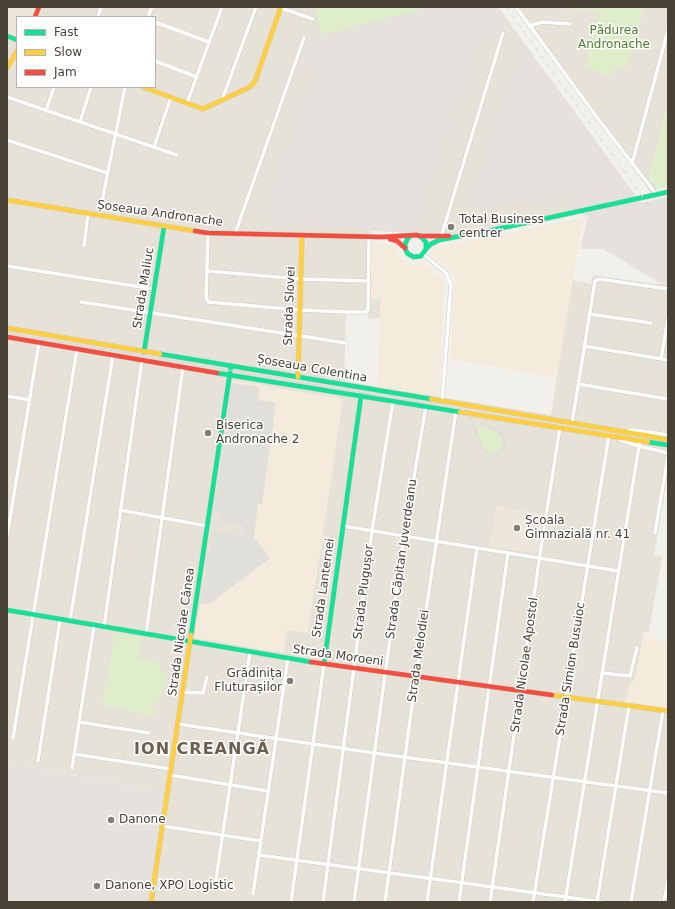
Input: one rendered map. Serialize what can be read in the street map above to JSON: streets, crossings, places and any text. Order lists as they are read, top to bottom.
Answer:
{
  "streets": {
    "main road": [
      "Șoseaua Andronache",
      "Strada Maliuc",
      "Strada Slovei",
      "Șoseaua Colentina",
      "Strada Lanternei",
      "Strada Nicolae Cânea",
      "Strada Moroeni"
    ],
    "street": [
      "Strada Căpitan Juverdeanu",
      "Strada Plugușor",
      "Strada Melodiei",
      "Strada Nicolae Apostol",
      "Strada Simion Busuioc"
    ]
  },
  "crossings": [
    ["Șoseaua Andronache", "Strada Maliuc"],
    ["Șoseaua Andronache", "Strada Slovei"],
    ["Strada Maliuc", "Șoseaua Colentina"],
    ["Strada Slovei", "Șoseaua Colentina"],
    ["Șoseaua Colentina", "Strada Căpitan Juverdeanu"],
    ["Șoseaua Colentina", "Strada Lanternei"],
    ["Șoseaua Colentina", "Strada Plugușor"],
    ["Șoseaua Colentina", "Strada Nicolae Cânea"],
    ["Șoseaua Colentina", "Strada Melodiei"],
    ["Șoseaua Colentina", "Strada Nicolae Apostol"],
    ["Șoseaua Colentina", "Strada Simion Busuioc"],
    ["Strada Căpitan Juverdeanu", "Strada Moroeni"],
    ["Strada Lanternei", "Strada Moroeni"],
    ["Strada Plugușor", "Strada Moroeni"],
    ["Strada Nicolae Cânea", "Strada Moroeni"],
    ["Strada Moroeni", "Strada Melodiei"],
    ["Strada Moroeni", "Strada Nicolae Apostol"],
    ["Strada Moroeni", "Strada Simion Busuioc"]
  ],
  "districts": ["ION CREANGĂ"],
  "parks": ["Pădurea Andronache"],
  "places": [
    "Total Business centrer",
    "Biserica Andronache 2",
    "Școala Gimnazială nr. 41",
    "Grădinița Fluturașilor",
    "Danone",
    "Danone, XPO Logistic"
  ],
  "legend": ["Fast", "Slow", "Jam"]
}
